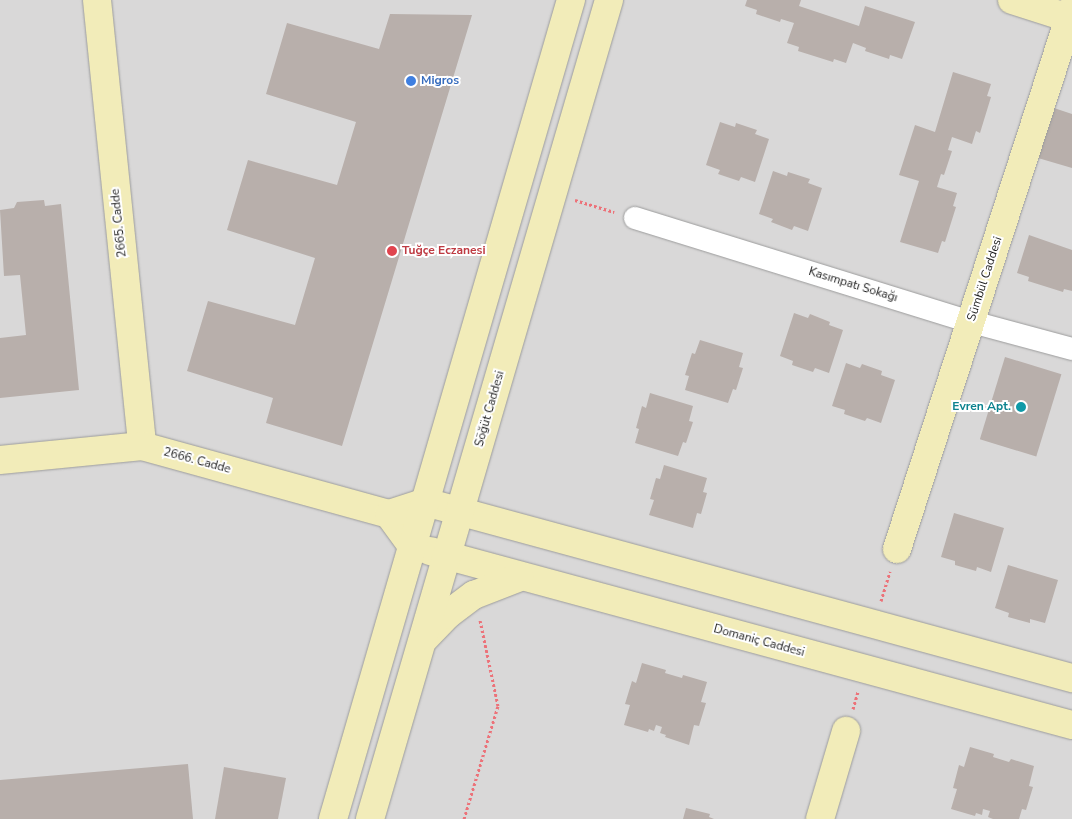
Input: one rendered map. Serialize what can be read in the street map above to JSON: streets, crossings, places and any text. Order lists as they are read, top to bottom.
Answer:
{
  "streets": {
    "main road": [
      "2665. Cadde",
      "Sümbül Caddesi",
      "Söğüt Caddesi",
      "2666. Cadde",
      "Domaniç Caddesi"
    ],
    "street": ["Kasımpatı Sokağı"]
  },
  "crossings": [
    ["2665. Cadde", "2666. Cadde"],
    ["Sümbül Caddesi", "Kasımpatı Sokağı"],
    ["Söğüt Caddesi", "Domaniç Caddesi"]
  ],
  "places": ["Migros", "Tuğçe Eczanesi", "Evren Apt."]
}
